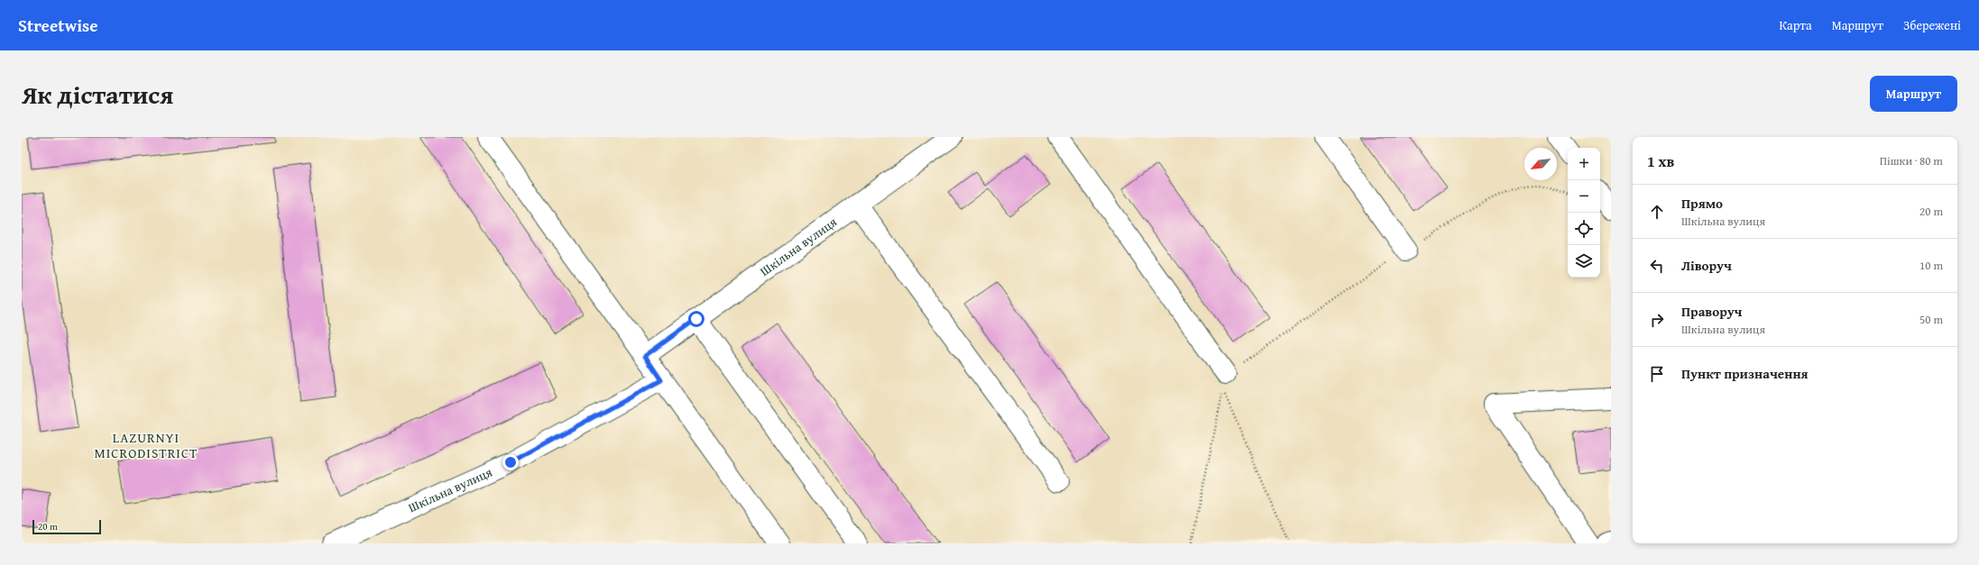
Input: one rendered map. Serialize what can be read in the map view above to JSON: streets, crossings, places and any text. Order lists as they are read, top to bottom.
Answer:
{
  "streets": {
    "street": ["Шкільна вулиця"]
  },
  "districts": ["LAZURNYI MICRODISTRICT"],
  "scale_bar": "20 m",
  "north": "bottom left",
  "page": {
    "header": "Streetwise",
    "nav": ["Карта", "Маршрут", "Збережені"],
    "title": "Як дістатися",
    "buttons": "Маршрут",
    "heading": ["1 хв", "Пішки · 80 m"],
    "map_buttons": ["+", "−"],
    "list": [
      ["Прямо", "Шкільна вулиця", "20 m"],
      ["Ліворуч", "10 m"],
      ["Праворуч", "Шкільна вулиця", "50 m"],
      "Пункт призначення"
    ],
    "scale": "20 m"
  }
}
